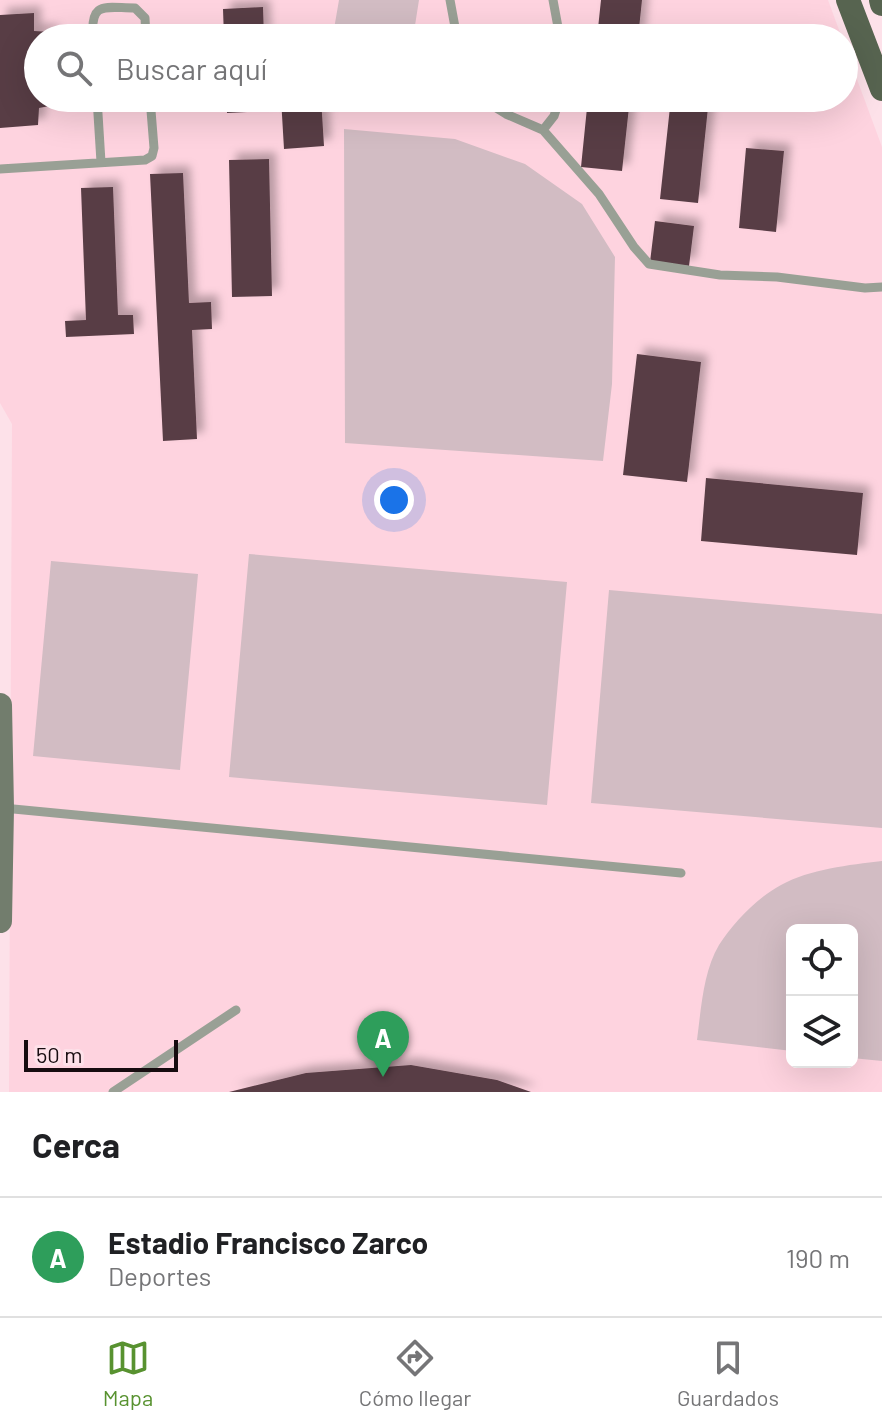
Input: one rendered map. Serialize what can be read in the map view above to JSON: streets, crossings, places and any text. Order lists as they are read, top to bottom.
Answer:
{
  "scale_bar": "50 m",
  "page": {
    "search": "Buscar aquí",
    "pins": "A",
    "scale": "50 m",
    "heading": "Cerca",
    "list": [
      {
        "mark": "A",
        "name": "Estadio Francisco Zarco",
        "note": "Deportes",
        "value": "190 m"
      }
    ],
    "nav": ["Mapa", "Cómo llegar", "Guardados"]
  }
}
